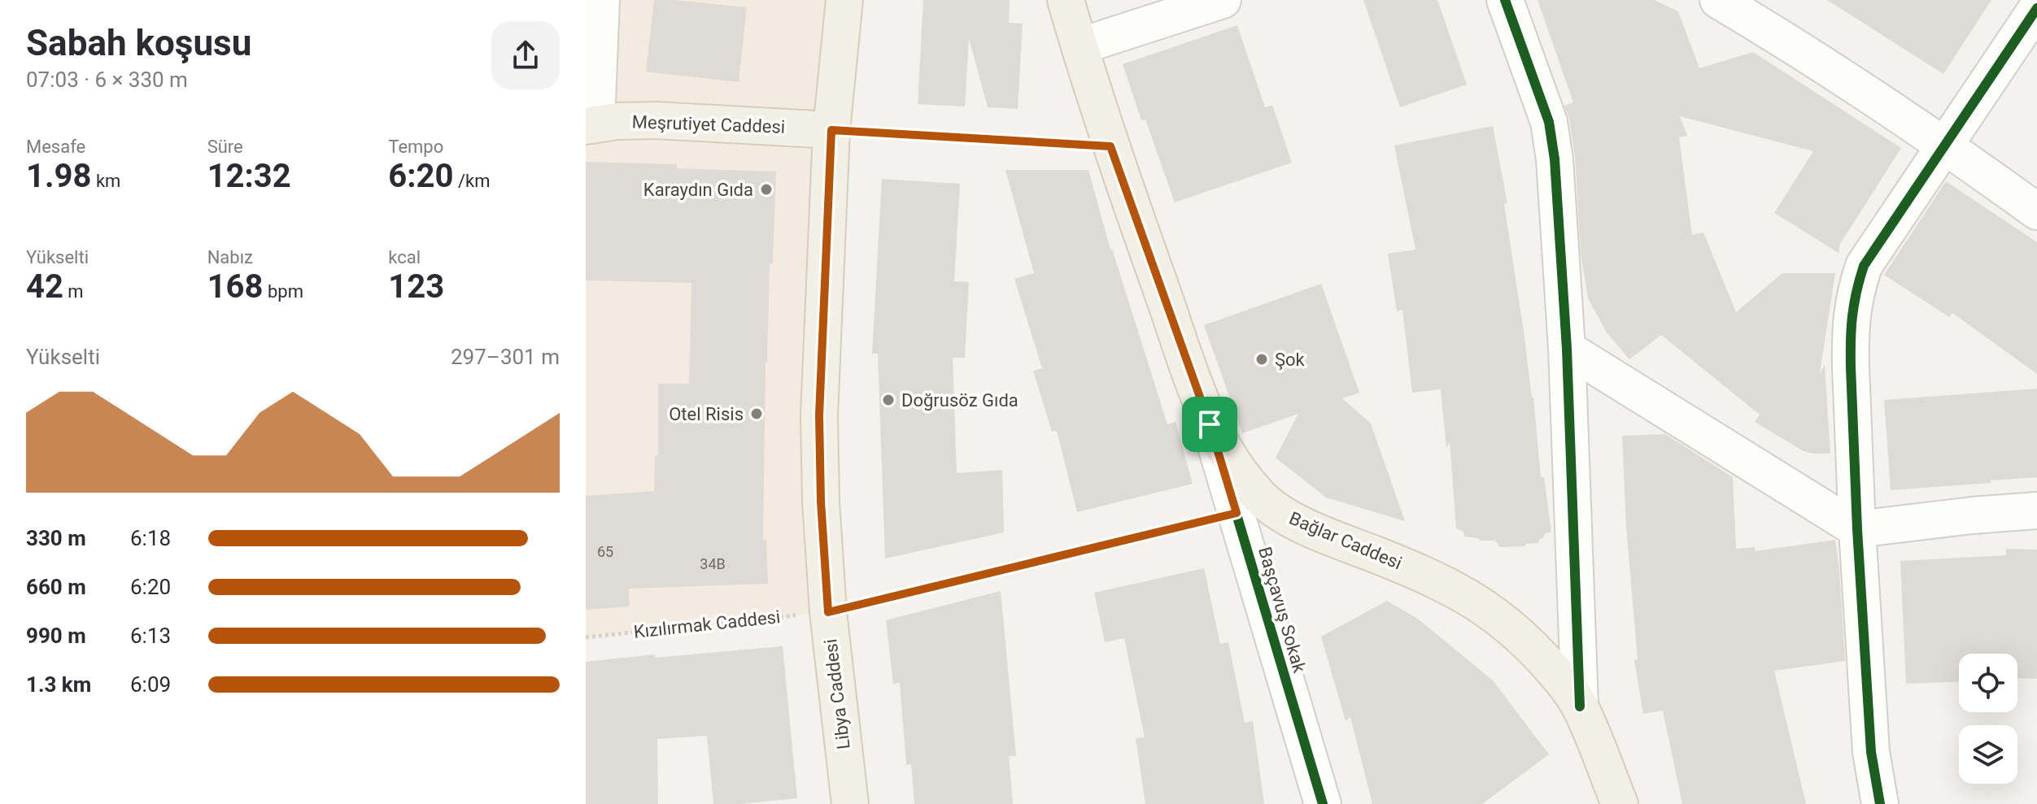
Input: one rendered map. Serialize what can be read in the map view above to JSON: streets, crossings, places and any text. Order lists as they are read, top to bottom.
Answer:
{
  "streets": {
    "main road": ["Meşrutiyet Caddesi", "Bağlar Caddesi", "Libya Caddesi"],
    "street": ["Başçavuş Sokak"],
    "path": ["Kızılırmak Caddesi"]
  },
  "crossings": [
    ["Meşrutiyet Caddesi", "Libya Caddesi"],
    ["Bağlar Caddesi", "Başçavuş Sokak"],
    ["Başçavuş Sokak", "Kızılırmak Caddesi"],
    ["Kızılırmak Caddesi", "Libya Caddesi"]
  ],
  "places": [
    "Karaydın Gıda",
    "Şok",
    "Doğrusöz Gıda",
    "Otel Risis"
  ],
  "house_numbers": ["65", "34B"],
  "page": {
    "heading": ["Sabah koşusu", "07:03 · 6 × 330 m"],
    "stats": [
      ["Mesafe", "1.98 km"],
      ["Süre", "12:32"],
      ["Tempo", "6:20 /km"],
      ["Yükselti", "42 m"],
      ["Nabız", "168 bpm"],
      ["kcal", "123"]
    ],
    "chart": ["Yükselti", "297–301 m"],
    "list": [
      {
        "name": "330 m",
        "note": "6:18"
      },
      {
        "name": "660 m",
        "note": "6:20"
      },
      {
        "name": "990 m",
        "note": "6:13"
      },
      {
        "name": "1.3 km",
        "note": "6:09"
      }
    ]
  }
}
